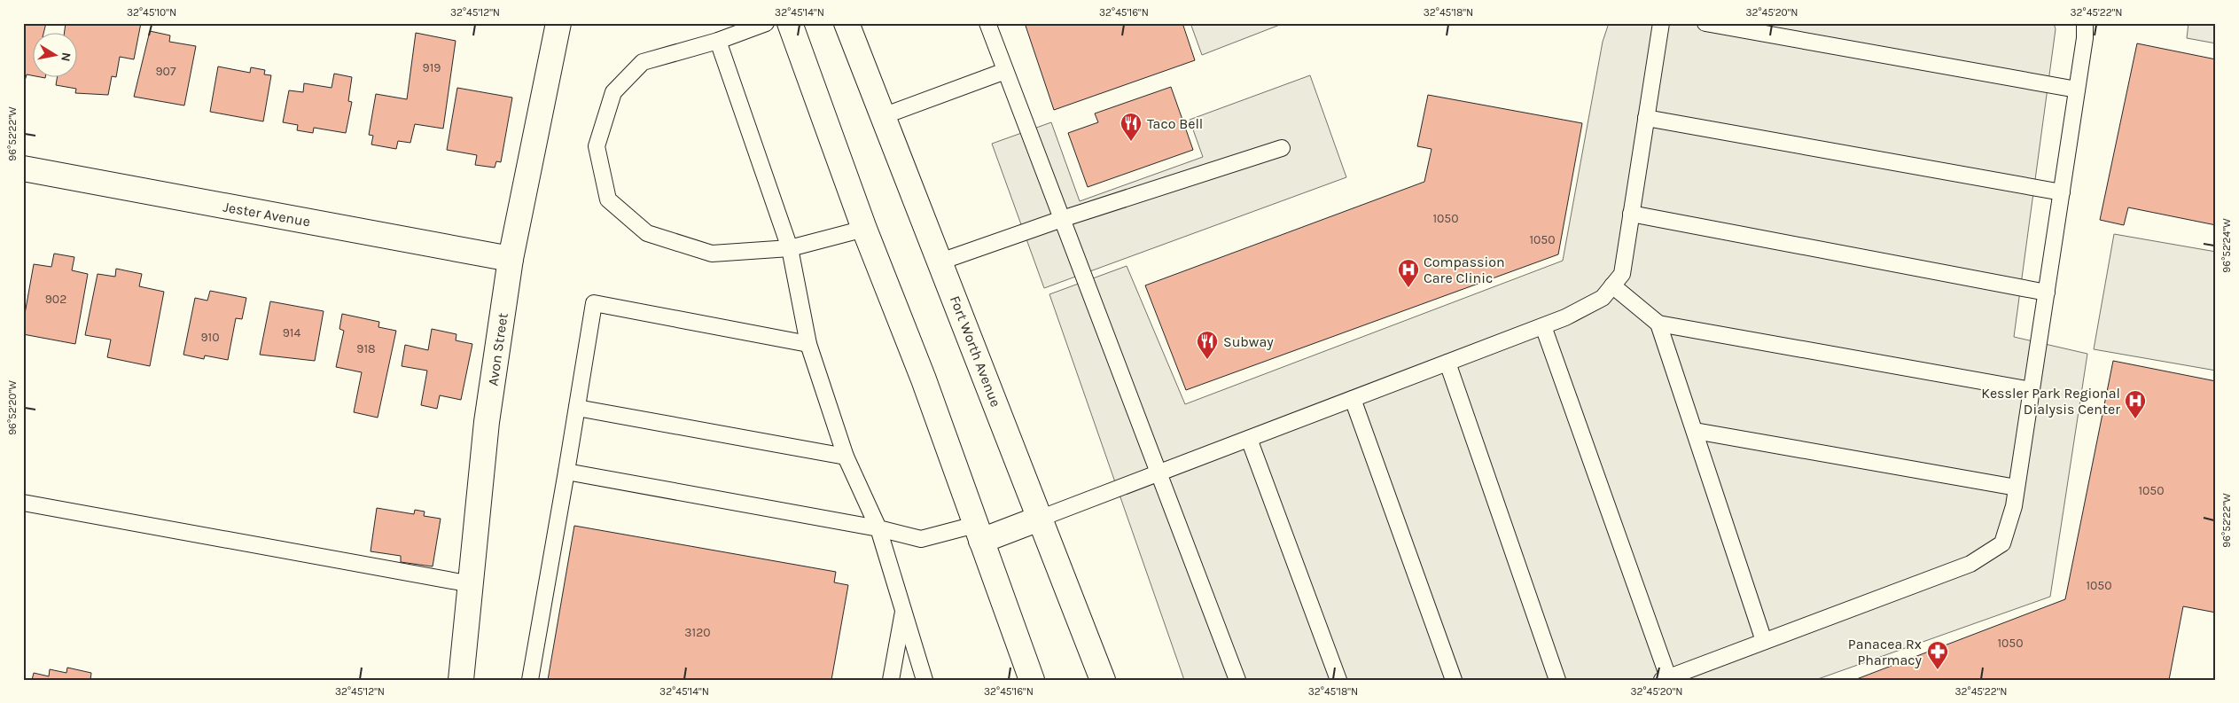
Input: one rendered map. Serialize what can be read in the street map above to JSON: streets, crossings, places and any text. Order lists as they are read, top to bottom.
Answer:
{
  "streets": {
    "main road": ["Jester Avenue", "Avon Street", "Fort Worth Avenue"]
  },
  "crossings": [
    ["Jester Avenue", "Avon Street"]
  ],
  "places": {
    "restaurant": ["Taco Bell", "Subway"],
    "hospital": ["Compassion Care Clinic", "Kessler Park Regional Dialysis Center"],
    "pharmacy": ["Panacea Rx Pharmacy"]
  },
  "house_numbers": [
    "919",
    "907",
    "1050",
    "1050",
    "902",
    "914",
    "910",
    "918",
    "1050",
    "1050",
    "3120",
    "1050"
  ],
  "north": "right",
  "coordinates": [
    "32°45'10\"N",
    "32°45'12\"N",
    "32°45'14\"N",
    "32°45'16\"N",
    "32°45'18\"N",
    "32°45'20\"N",
    "32°45'22\"N",
    "96°52'22\"W",
    "96°52'24\"W",
    "96°52'20\"W"
  ]
}
